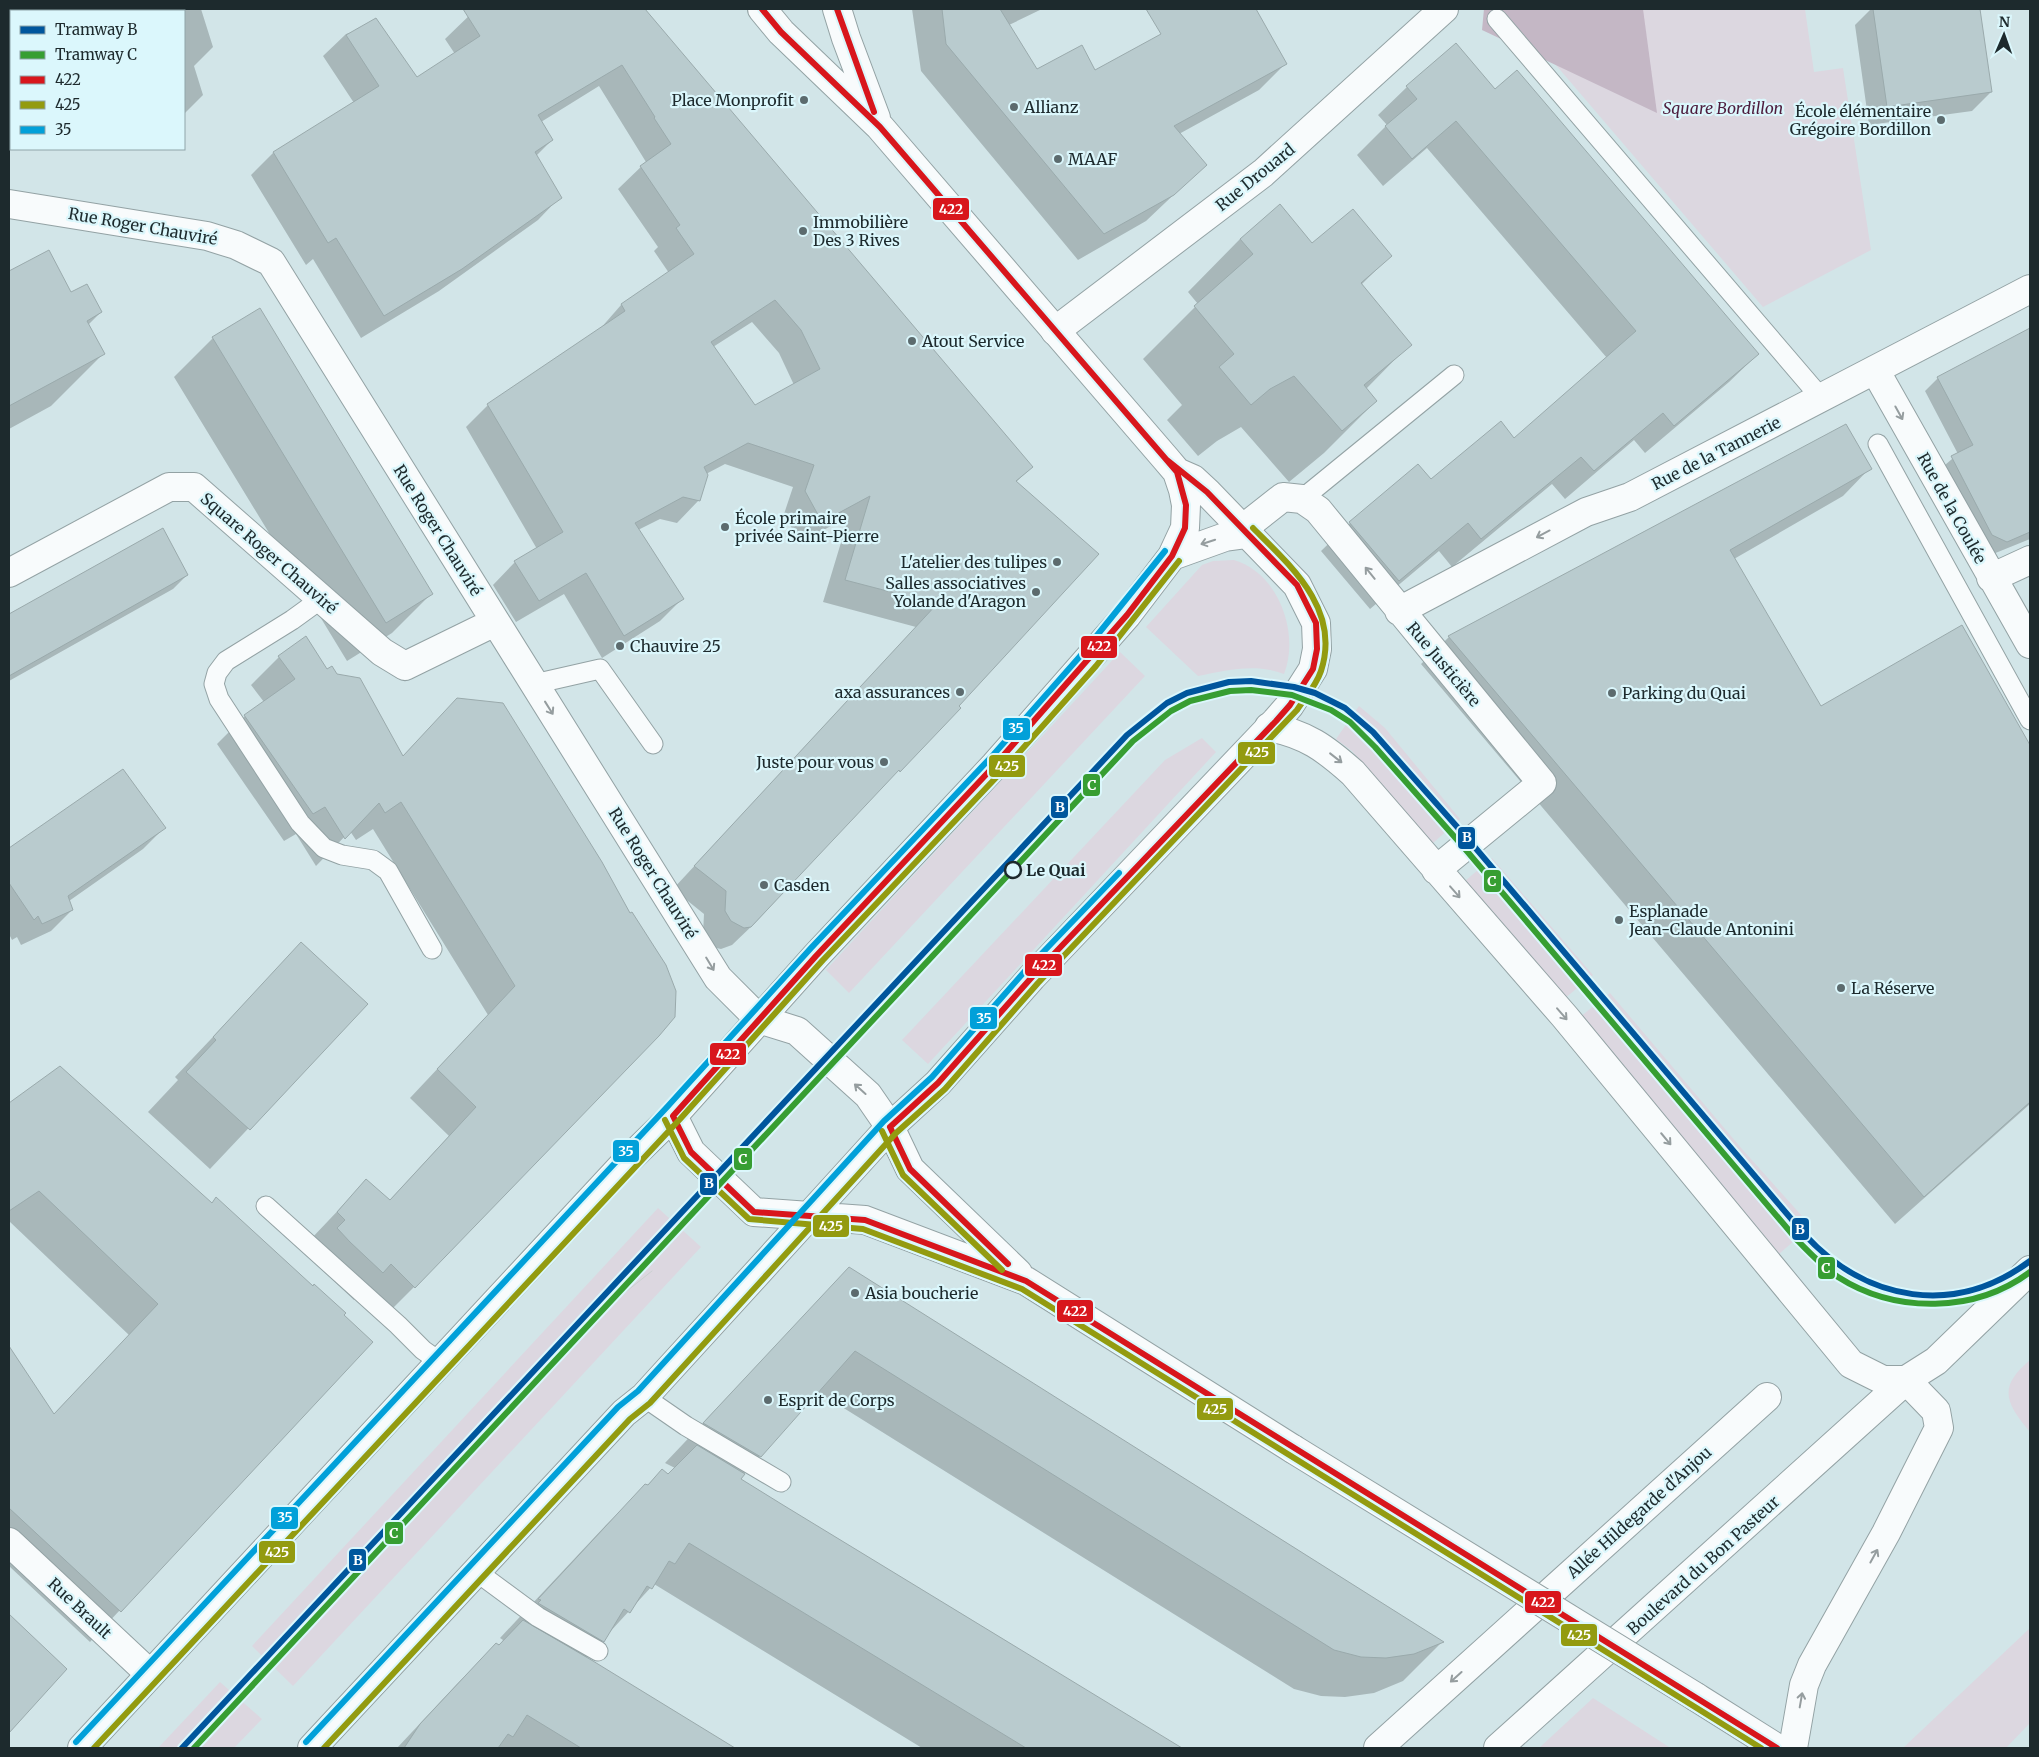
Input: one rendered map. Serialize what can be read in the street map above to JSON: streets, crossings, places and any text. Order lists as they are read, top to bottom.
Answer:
{
  "streets": {
    "street": [
      "Rue Drouard",
      "Rue Roger Chauviré",
      "Rue de la Tannerie",
      "Rue de la Coulée",
      "Square Roger Chauviré",
      "Rue Justicière",
      "Allée Hildegarde d'Anjou",
      "Boulevard du Bon Pasteur",
      "Rue Brault"
    ]
  },
  "crossings": [
    ["Rue Roger Chauviré", "Square Roger Chauviré"],
    ["Rue de la Tannerie", "Rue de la Coulée"],
    ["Rue de la Tannerie", "Rue Justicière"]
  ],
  "one_way": ["Rue de la Tannerie", "Rue de la Coulée", "Allée Hildegarde d'Anjou"],
  "parks": ["Square Bordillon"],
  "places": [
    "Place Monprofit",
    "Allianz",
    "École élémentaire Grégoire Bordillon",
    "MAAF",
    "Immobilière Des 3 Rives",
    "Atout Service",
    "École primaire privée Saint-Pierre",
    "L'atelier des tulipes",
    "Salles associatives Yolande d'Aragon",
    "Chauvire 25",
    "axa assurances",
    "Parking du Quai",
    "Juste pour vous",
    "Le Quai",
    "Casden",
    "Esplanade Jean-Claude Antonini",
    "La Réserve",
    "Asia boucherie",
    "Esprit de Corps"
  ],
  "lines": [
    "transit line 422",
    "transit line 425",
    "transit line 35",
    "tram line B",
    "tram line C"
  ],
  "legend": [
    "Tramway B",
    "Tramway C",
    "422",
    "425",
    "35"
  ],
  "north": "top"
}
